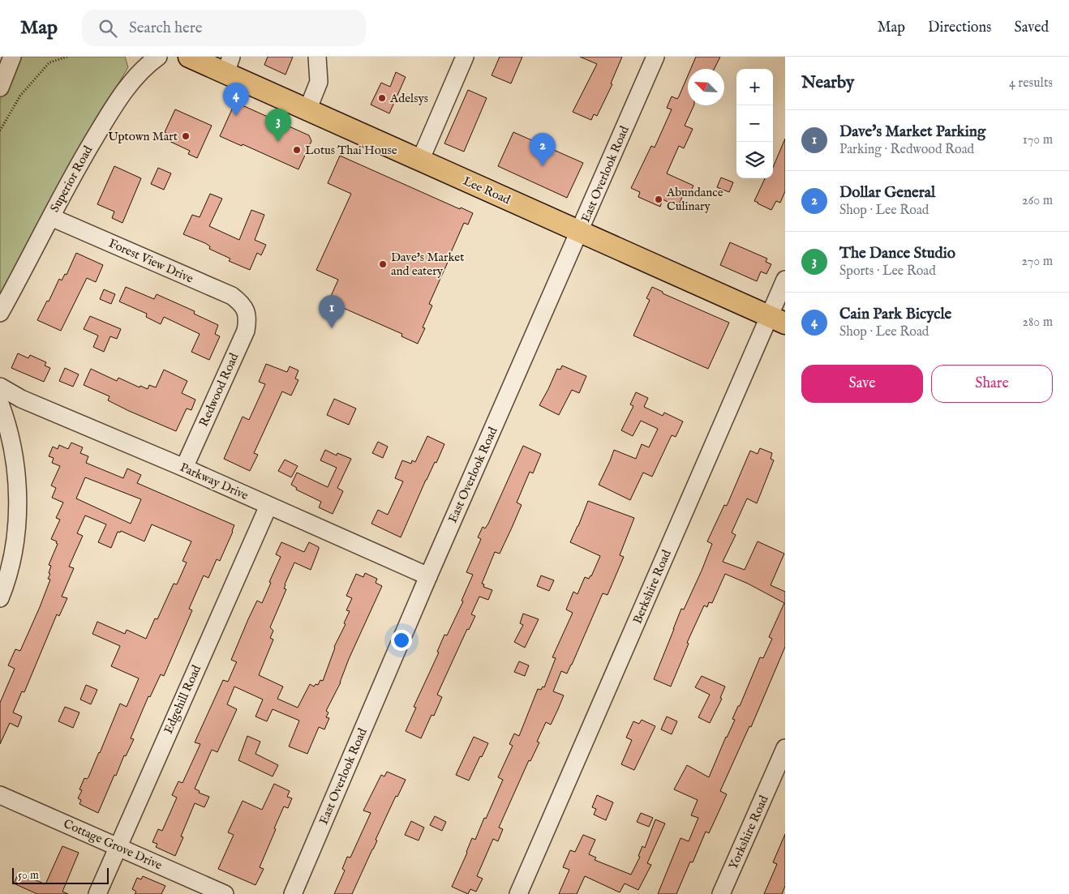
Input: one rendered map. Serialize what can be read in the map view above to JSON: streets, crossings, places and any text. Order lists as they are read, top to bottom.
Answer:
{
  "streets": {
    "main road": ["Lee Road"],
    "street": [
      "East Overlook Road",
      "Superior Road",
      "Forest View Drive",
      "Redwood Road",
      "Parkway Drive",
      "Berkshire Road",
      "Edgehill Road",
      "Yorkshire Road",
      "Cottage Grove Drive"
    ]
  },
  "crossings": [
    ["East Overlook Road", "Lee Road"],
    ["East Overlook Road", "Parkway Drive"],
    ["Superior Road", "Forest View Drive"],
    ["Lee Road", "Berkshire Road"],
    ["Forest View Drive", "Redwood Road"],
    ["Redwood Road", "Parkway Drive"],
    ["Parkway Drive", "Edgehill Road"],
    ["Edgehill Road", "Cottage Grove Drive"]
  ],
  "places": [
    "Adelsys",
    "Uptown Mart",
    "Lotus Thai House",
    "Abundance Culinary",
    "Dave's Market and eatery"
  ],
  "scale_bar": "50 m",
  "north": "top left",
  "page": {
    "header": "Map",
    "search": "Search here",
    "nav": ["Map", "Directions", "Saved"],
    "heading": ["Nearby", "4 results"],
    "map_buttons": ["+", "−"],
    "pins": [
      "4",
      "3",
      "2",
      "1"
    ],
    "list": [
      {
        "mark": "1",
        "name": "Dave's Market Parking",
        "note": "Parking · Redwood Road",
        "value": "170 m"
      },
      {
        "mark": "2",
        "name": "Dollar General",
        "note": "Shop · Lee Road",
        "value": "260 m"
      },
      {
        "mark": "3",
        "name": "The Dance Studio",
        "note": "Sports · Lee Road",
        "value": "270 m"
      },
      {
        "mark": "4",
        "name": "Cain Park Bicycle",
        "note": "Shop · Lee Road",
        "value": "280 m"
      }
    ],
    "buttons": ["Save", "Share"],
    "scale": "50 m"
  }
}
